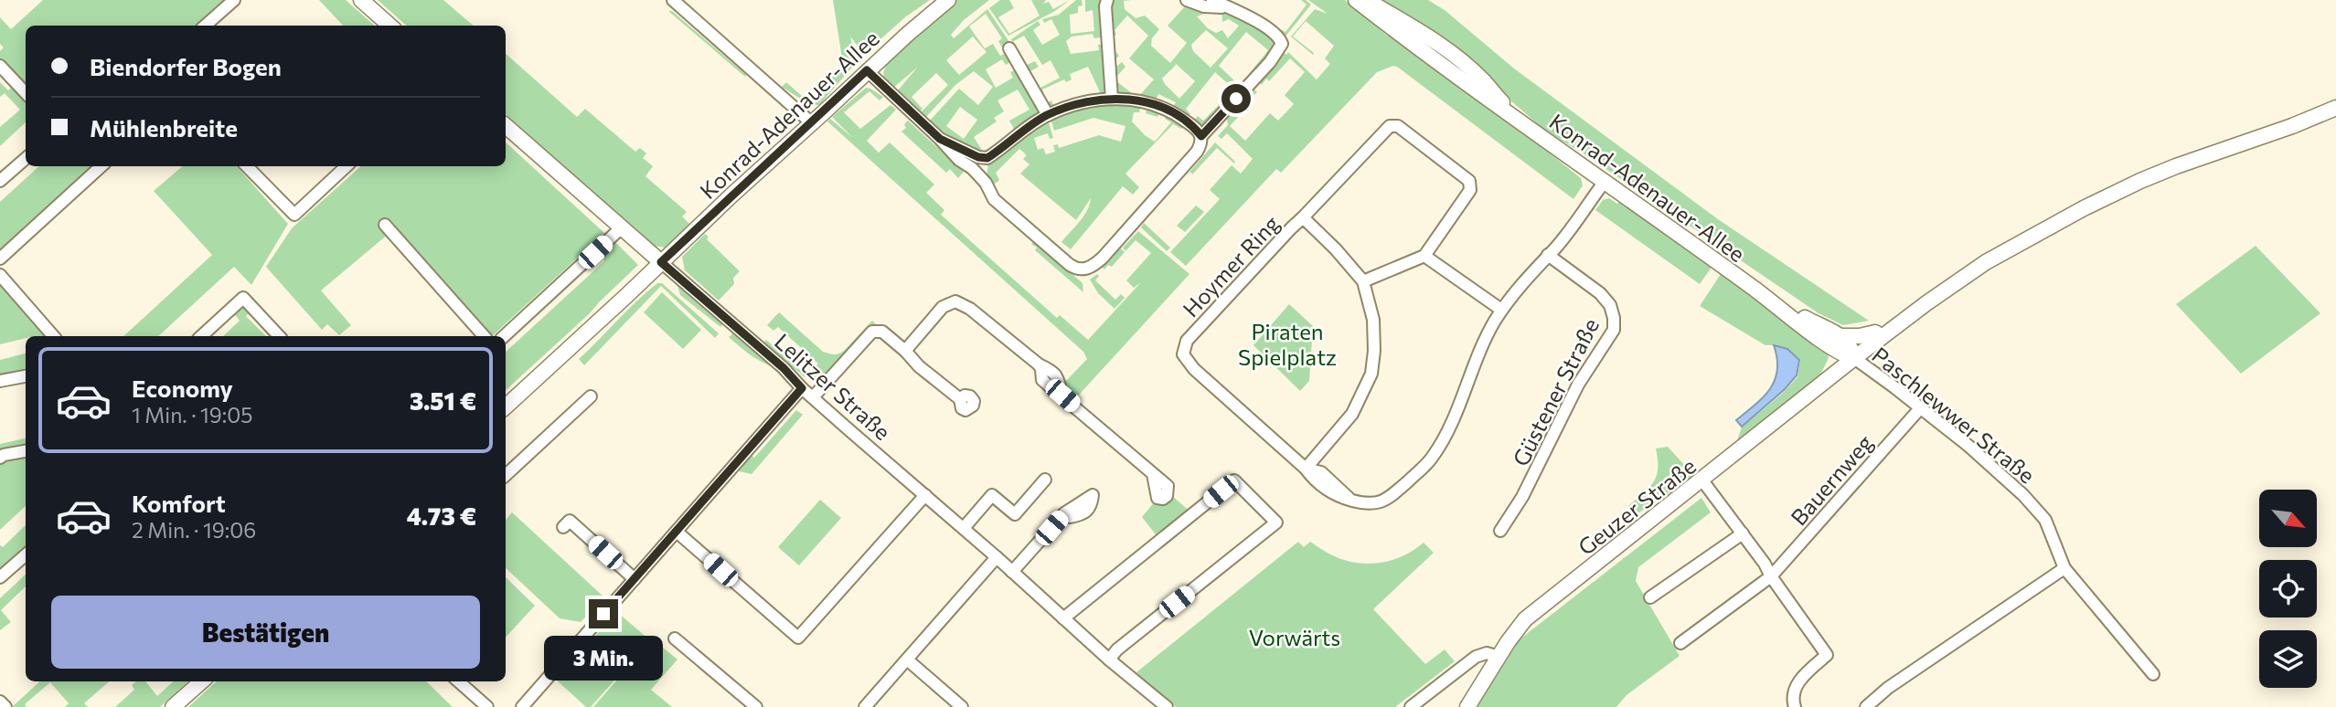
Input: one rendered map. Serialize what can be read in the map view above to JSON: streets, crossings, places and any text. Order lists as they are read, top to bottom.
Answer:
{
  "streets": {
    "main road": ["Konrad-Adenauer-Allee", "Lelitzer Straße", "Geuzer Straße"],
    "street": [
      "Hoymer Ring",
      "Güstener Straße",
      "Paschlewwer Straße",
      "Bauernweg"
    ]
  },
  "crossings": [
    ["Konrad-Adenauer-Allee", "Lelitzer Straße"],
    ["Konrad-Adenauer-Allee", "Paschlewwer Straße"],
    ["Konrad-Adenauer-Allee", "Geuzer Straße"],
    ["Paschlewwer Straße", "Bauernweg"],
    ["Paschlewwer Straße", "Geuzer Straße"]
  ],
  "parks": ["Piraten Spielplatz", "Vorwärts"],
  "north": "bottom right",
  "page": {
    "banner": ["Biendorfer Bogen", "Mühlenbreite"],
    "list": [
      {
        "name": "Economy",
        "note": "1 Min. · 19:05",
        "value": "3.51 €"
      },
      {
        "name": "Komfort",
        "note": "2 Min. · 19:06",
        "value": "4.73 €"
      }
    ],
    "buttons": "Bestätigen",
    "bubble": "3 Min."
  }
}
